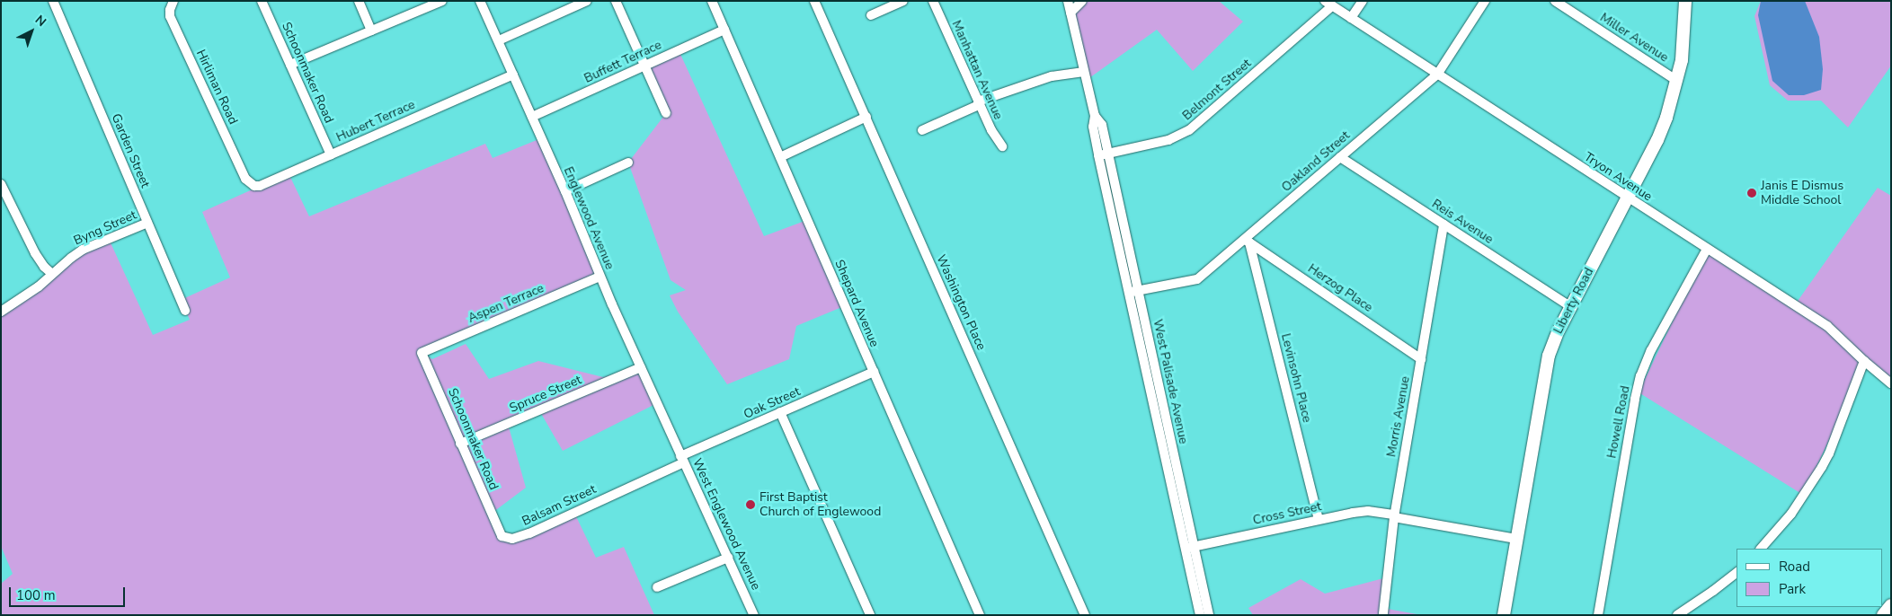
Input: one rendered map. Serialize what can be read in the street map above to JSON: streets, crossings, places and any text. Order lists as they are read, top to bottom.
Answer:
{
  "streets": {
    "main road": ["Liberty Road"],
    "street": [
      "Miller Avenue",
      "Buffett Terrace",
      "Manhattan Avenue",
      "Schoonmaker Road",
      "Hirliman Road",
      "Belmont Street",
      "Hubert Terrace",
      "Garden Street",
      "Oakland Street",
      "Tryon Avenue",
      "Englewood Avenue",
      "Reis Avenue",
      "Byng Street",
      "Herzog Place",
      "Washington Place",
      "Aspen Terrace",
      "Shepard Avenue",
      "Levinsohn Place",
      "West Palisade Avenue",
      "Spruce Street",
      "Oak Street",
      "Morris Avenue",
      "Howell Road",
      "Balsam Street",
      "Cross Street",
      "West Englewood Avenue"
    ]
  },
  "crossings": [
    ["Miller Avenue", "Liberty Road"],
    ["Buffett Terrace", "Englewood Avenue"],
    ["Buffett Terrace", "Shepard Avenue"],
    ["Schoonmaker Road", "Hubert Terrace"],
    ["Schoonmaker Road", "Aspen Terrace"],
    ["Schoonmaker Road", "Spruce Street"],
    ["Schoonmaker Road", "Balsam Street"],
    ["Hirliman Road", "Hubert Terrace"],
    ["Belmont Street", "Tryon Avenue"],
    ["Belmont Street", "West Palisade Avenue"],
    ["Hubert Terrace", "Englewood Avenue"],
    ["Garden Street", "Byng Street"],
    ["Oakland Street", "Tryon Avenue"],
    ["Oakland Street", "Reis Avenue"],
    ["Oakland Street", "Herzog Place"],
    ["Oakland Street", "Levinsohn Place"],
    ["Oakland Street", "West Palisade Avenue"],
    ["Tryon Avenue", "Liberty Road"],
    ["Tryon Avenue", "Howell Road"],
    ["Englewood Avenue", "Aspen Terrace"],
    ["Englewood Avenue", "Spruce Street"],
    ["Englewood Avenue", "West Englewood Avenue"],
    ["Reis Avenue", "Liberty Road"],
    ["Reis Avenue", "Morris Avenue"],
    ["Herzog Place", "Levinsohn Place"],
    ["Herzog Place", "Morris Avenue"],
    ["Liberty Road", "Cross Street"],
    ["Shepard Avenue", "Oak Street"],
    ["Levinsohn Place", "Cross Street"],
    ["West Palisade Avenue", "Cross Street"],
    ["Oak Street", "Balsam Street"],
    ["Oak Street", "West Englewood Avenue"],
    ["Morris Avenue", "Cross Street"]
  ],
  "places": ["Janis E Dismus Middle School", "First Baptist Church of Englewood"],
  "legend": ["Road", "Park"],
  "scale_bar": "100 m",
  "north": "top right"
}
